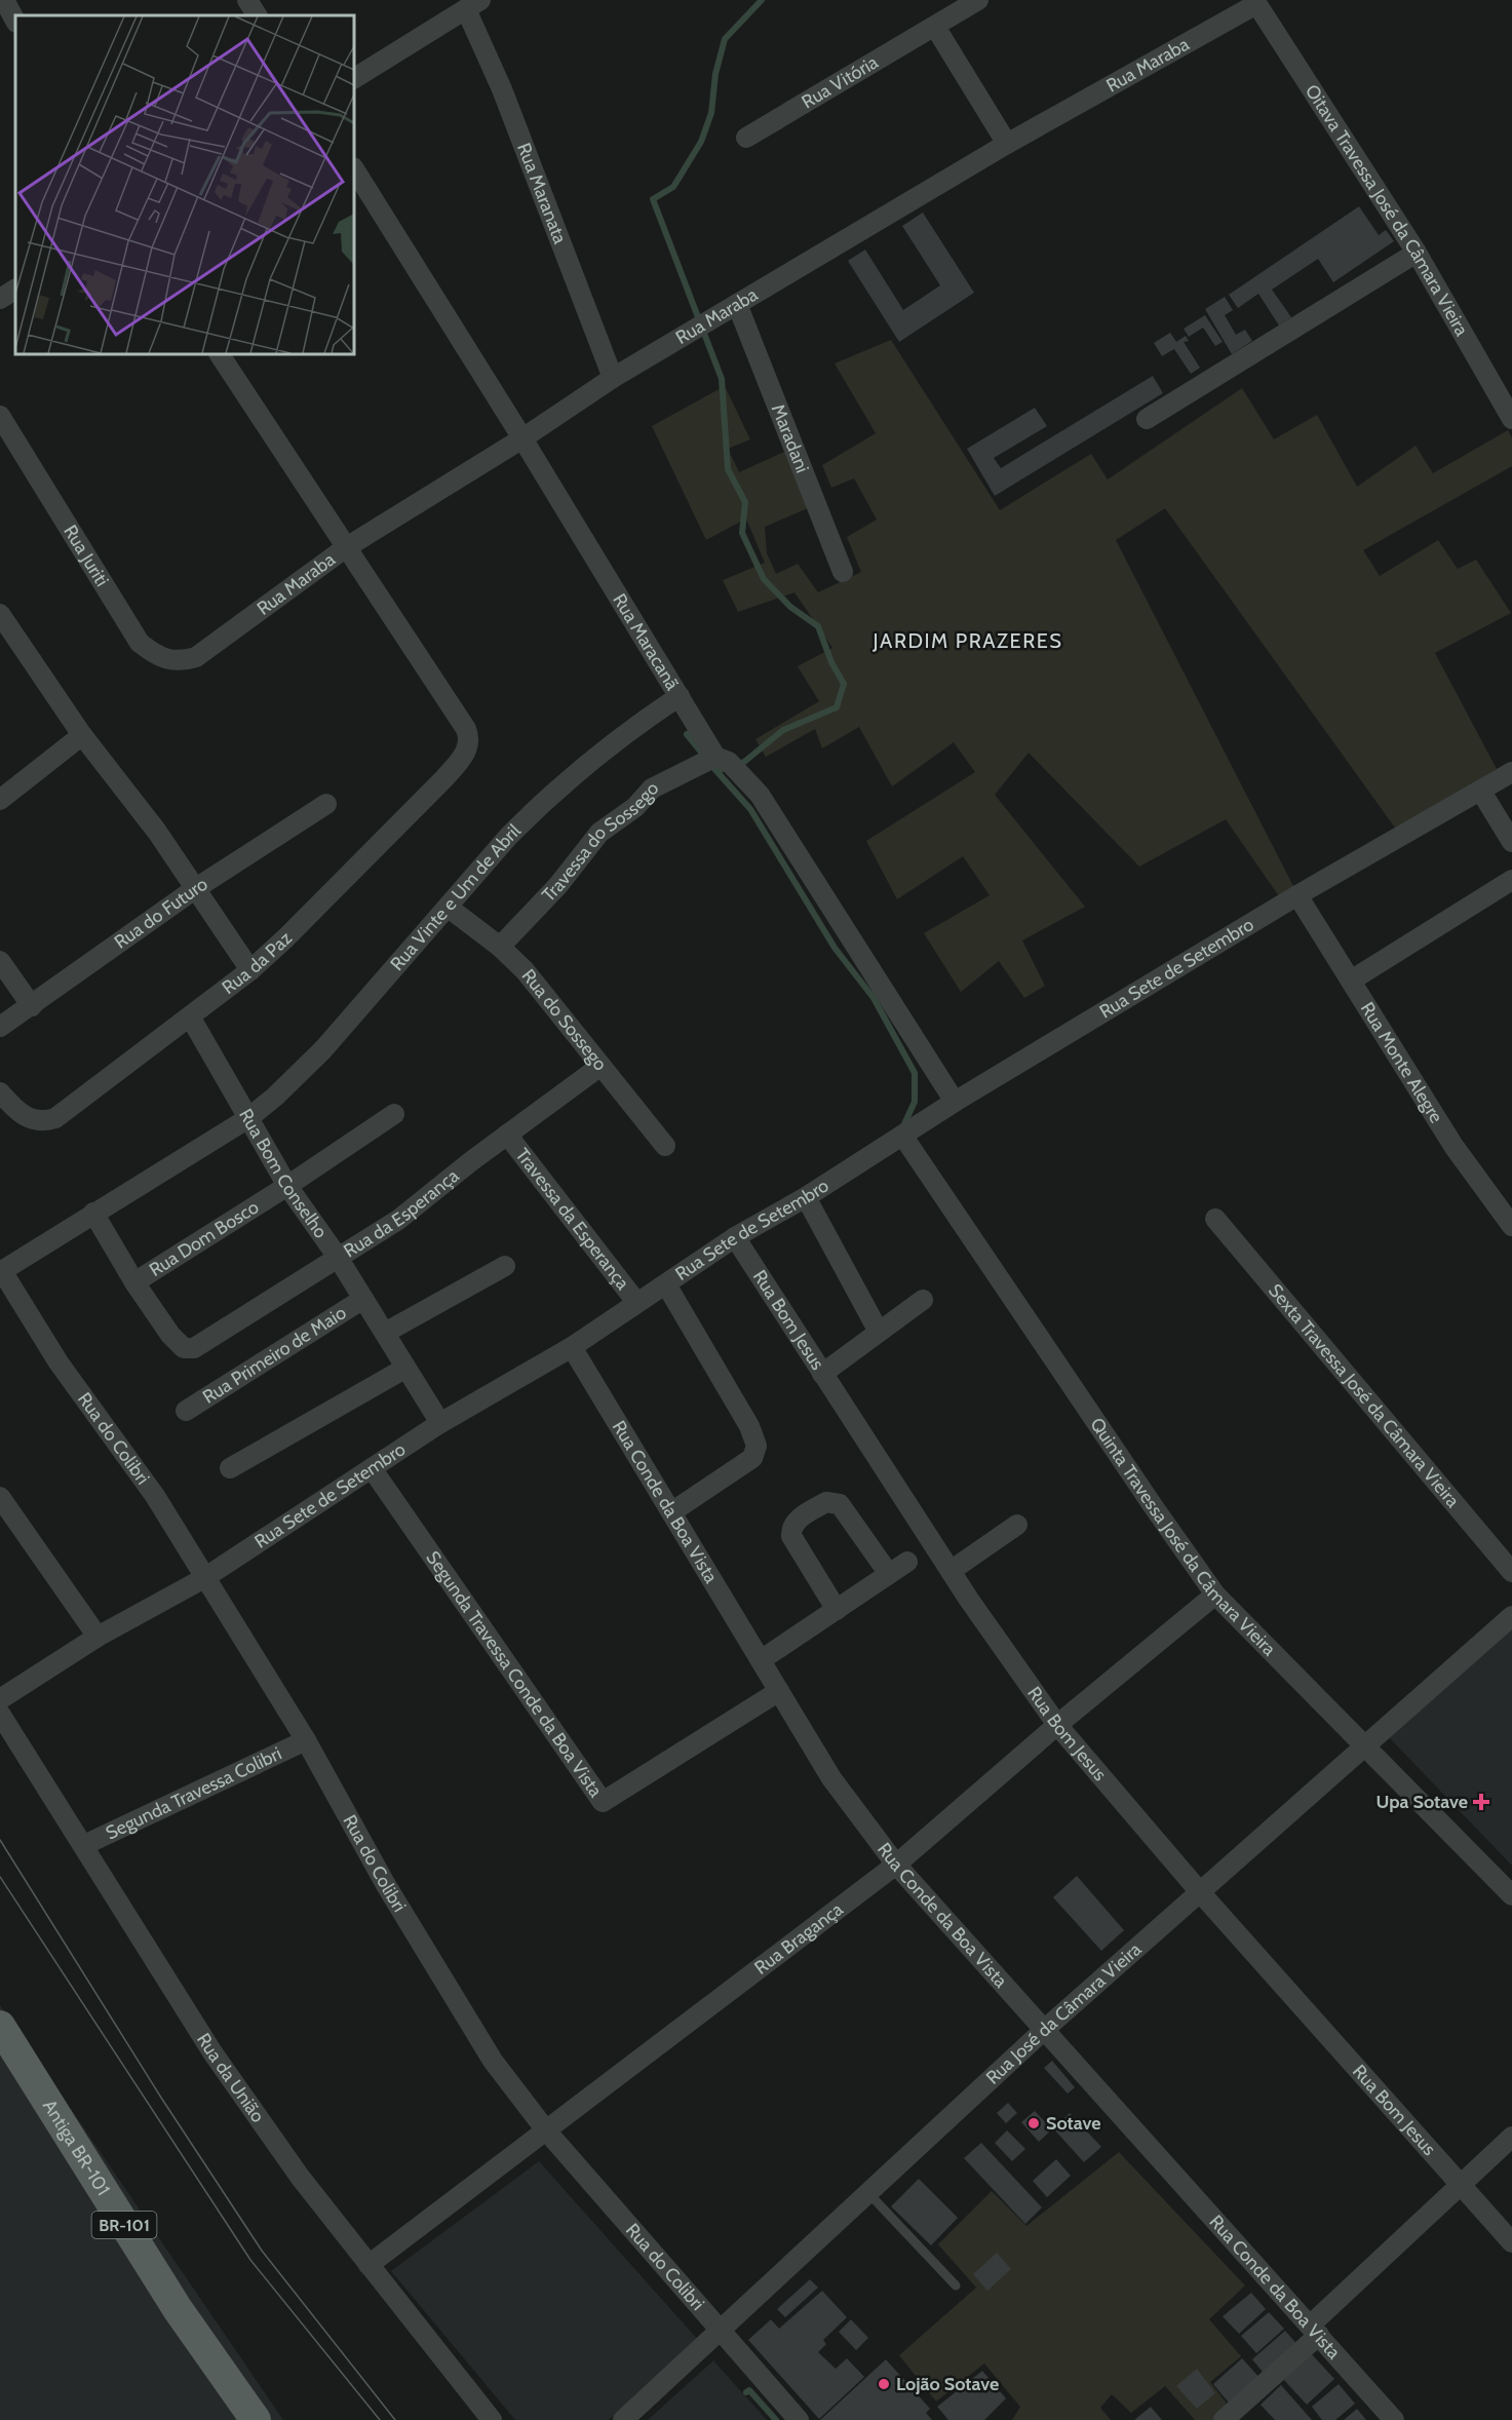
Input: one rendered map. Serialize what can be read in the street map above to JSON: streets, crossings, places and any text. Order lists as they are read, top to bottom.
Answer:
{
  "streets": {
    "main road": ["Antiga BR-101", "BR-101"],
    "street": [
      "Rua Maraba",
      "Rua Vitória",
      "Rua Maranata",
      "Oitava Travessa José da Câmara Vieira",
      "Maradani",
      "Rua Juriti",
      "Rua Maracanã",
      "Travessa do Sossego",
      "Rua Vinte e Um de Abril",
      "Rua do Futuro",
      "Rua da Paz",
      "Rua Sete de Setembro",
      "Rua do Sossego",
      "Rua Monte Alegre",
      "Rua Bom Conselho",
      "Rua da Esperança",
      "Travessa da Esperança",
      "Rua Dom Bosco",
      "Rua Bom Jesus",
      "Rua Primeiro de Maio",
      "Sexta Travessa José da Câmara Vieira",
      "Rua do Colibri",
      "Rua Conde da Boa Vista",
      "Quinta Travessa José da Câmara Vieira",
      "Segunda Travessa Conde da Boa Vista",
      "Segunda Travessa Colibri",
      "Rua Bragança",
      "Rua José da Câmara Vieira",
      "Rua da União"
    ]
  },
  "crossings": [
    ["Rua Maraba", "Rua Maranata"],
    ["Rua Maraba", "Oitava Travessa José da Câmara Vieira"],
    ["Rua Maraba", "Maradani"],
    ["Rua Maraba", "Rua Juriti"],
    ["Rua Maraba", "Rua Maracanã"],
    ["Rua Maraba", "Rua da Paz"],
    ["Rua Maracanã", "Travessa do Sossego"],
    ["Rua Maracanã", "Rua Vinte e Um de Abril"],
    ["Rua Maracanã", "Rua Sete de Setembro"],
    ["Travessa do Sossego", "Rua do Sossego"],
    ["Rua Vinte e Um de Abril", "Rua do Sossego"],
    ["Rua Vinte e Um de Abril", "Rua Bom Conselho"],
    ["Rua da Paz", "Rua Bom Conselho"],
    ["Rua Sete de Setembro", "Rua Monte Alegre"],
    ["Rua Sete de Setembro", "Rua Bom Conselho"],
    ["Rua Sete de Setembro", "Travessa da Esperança"],
    ["Rua Sete de Setembro", "Rua Bom Jesus"],
    ["Rua Sete de Setembro", "Rua do Colibri"],
    ["Rua Sete de Setembro", "Rua Conde da Boa Vista"],
    ["Rua Sete de Setembro", "Quinta Travessa José da Câmara Vieira"],
    ["Rua Sete de Setembro", "Segunda Travessa Conde da Boa Vista"],
    ["Rua do Sossego", "Rua da Esperança"],
    ["Rua Bom Conselho", "Rua da Esperança"],
    ["Rua Bom Conselho", "Rua Dom Bosco"],
    ["Rua Bom Conselho", "Rua Primeiro de Maio"],
    ["Rua da Esperança", "Travessa da Esperança"],
    ["Rua da Esperança", "Rua Dom Bosco"],
    ["Rua Bom Jesus", "Rua Bragança"],
    ["Rua Bom Jesus", "Rua José da Câmara Vieira"],
    ["Rua do Colibri", "Segunda Travessa Colibri"],
    ["Rua do Colibri", "Rua Bragança"],
    ["Rua do Colibri", "Rua José da Câmara Vieira"],
    ["Rua Conde da Boa Vista", "Segunda Travessa Conde da Boa Vista"],
    ["Rua Conde da Boa Vista", "Rua Bragança"],
    ["Rua Conde da Boa Vista", "Rua José da Câmara Vieira"],
    ["Quinta Travessa José da Câmara Vieira", "Rua Bragança"],
    ["Quinta Travessa José da Câmara Vieira", "Rua José da Câmara Vieira"],
    ["Segunda Travessa Colibri", "Rua da União"],
    ["Rua Bragança", "Rua da União"]
  ],
  "districts": ["JARDIM PRAZERES"],
  "places": {
    "health": ["Upa Sotave"],
    "other": ["Sotave", "Lojão Sotave"]
  }
}
